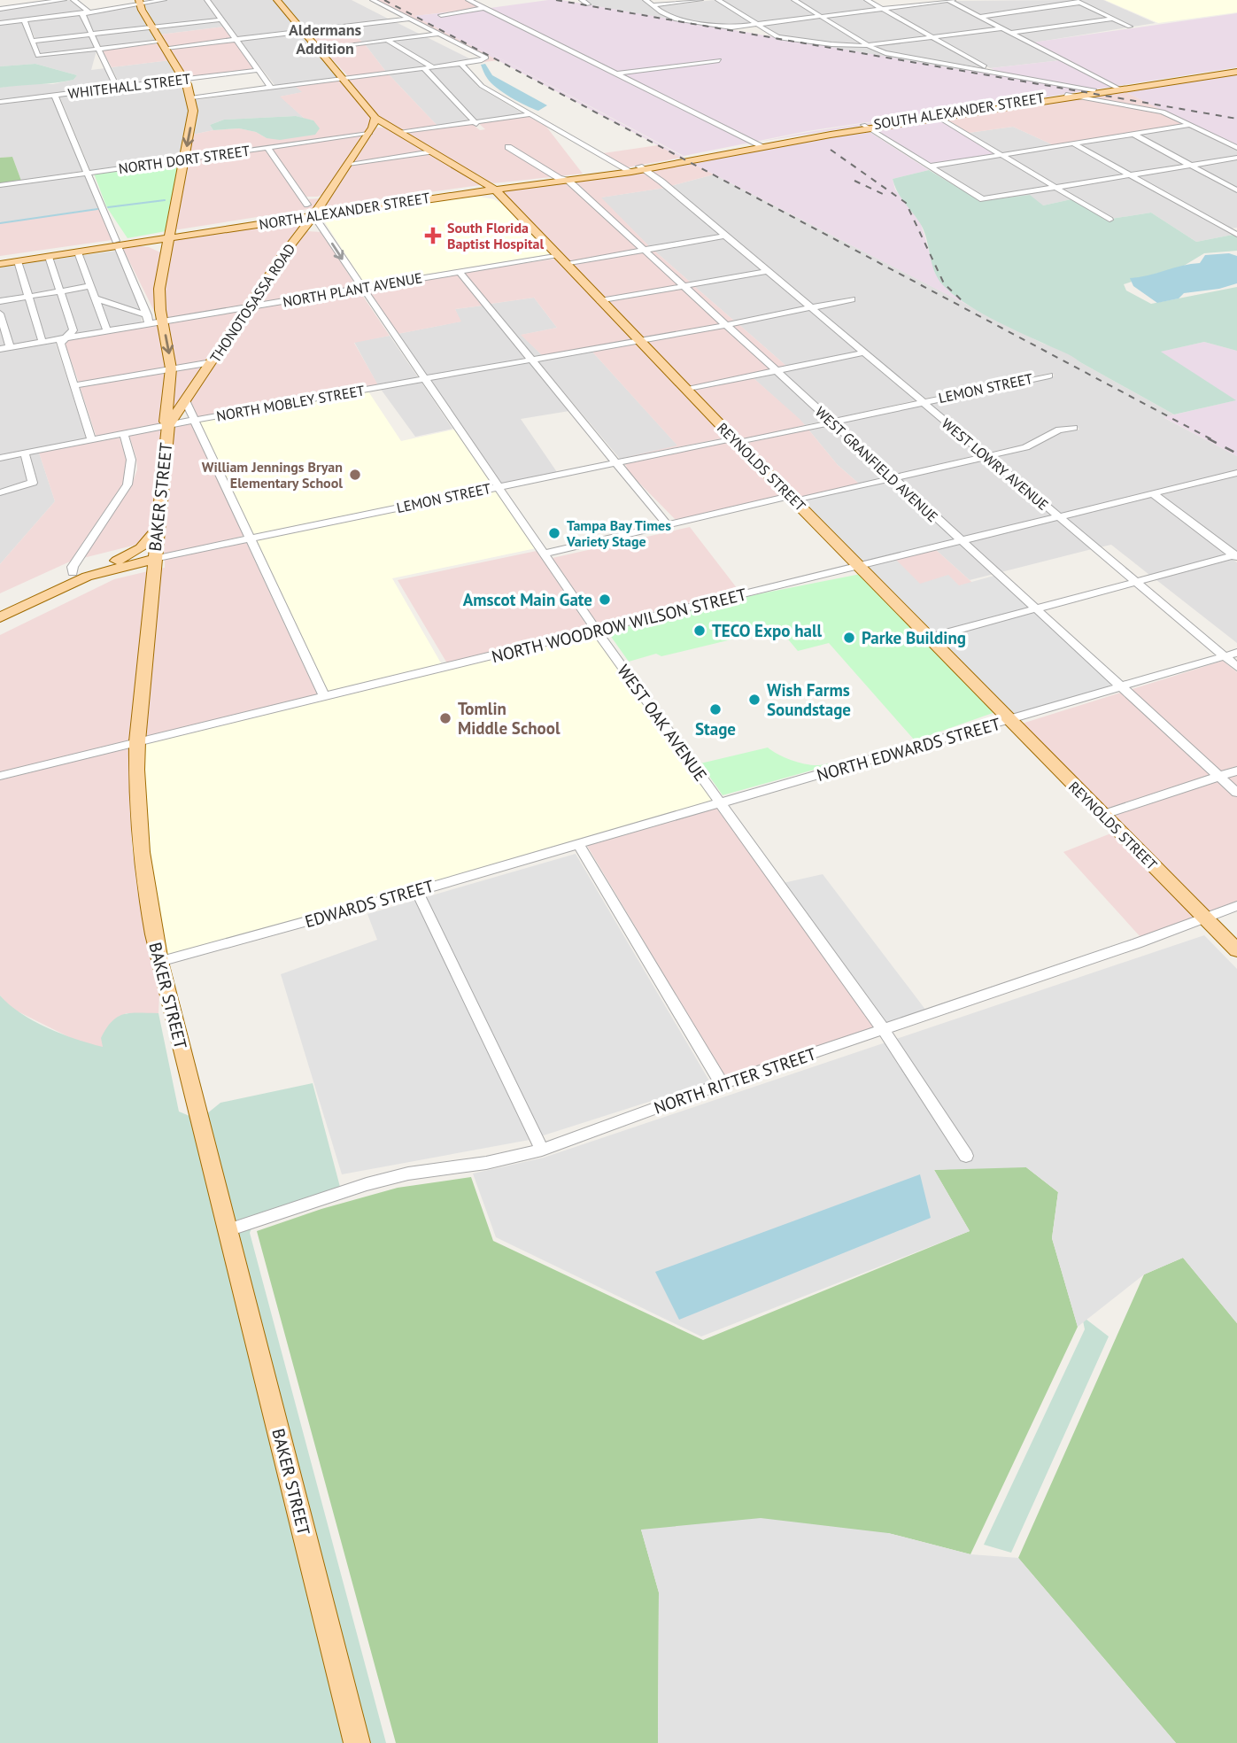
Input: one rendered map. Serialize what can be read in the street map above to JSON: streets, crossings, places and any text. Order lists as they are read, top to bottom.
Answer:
{
  "streets": {
    "main road": [
      "SOUTH ALEXANDER STREET",
      "NORTH ALEXANDER STREET",
      "THONOTOSASSA ROAD",
      "REYNOLDS STREET",
      "BAKER STREET"
    ],
    "street": [
      "WHITEHALL STREET",
      "NORTH DORT STREET",
      "NORTH PLANT AVENUE",
      "LEMON STREET",
      "NORTH MOBLEY STREET",
      "WEST GRANFIELD AVENUE",
      "WEST LOWRY AVENUE",
      "NORTH WOODROW WILSON STREET",
      "WEST OAK AVENUE",
      "NORTH EDWARDS STREET",
      "EDWARDS STREET",
      "NORTH RITTER STREET"
    ]
  },
  "crossings": [
    ["SOUTH ALEXANDER STREET", "NORTH ALEXANDER STREET"],
    ["NORTH DORT STREET", "THONOTOSASSA ROAD"],
    ["NORTH DORT STREET", "REYNOLDS STREET"],
    ["NORTH DORT STREET", "BAKER STREET"],
    ["NORTH DORT STREET", "WEST OAK AVENUE"],
    ["NORTH ALEXANDER STREET", "THONOTOSASSA ROAD"],
    ["NORTH ALEXANDER STREET", "WEST GRANFIELD AVENUE"],
    ["NORTH ALEXANDER STREET", "WEST LOWRY AVENUE"],
    ["NORTH ALEXANDER STREET", "REYNOLDS STREET"],
    ["NORTH ALEXANDER STREET", "BAKER STREET"],
    ["NORTH ALEXANDER STREET", "WEST OAK AVENUE"],
    ["NORTH PLANT AVENUE", "THONOTOSASSA ROAD"],
    ["NORTH PLANT AVENUE", "REYNOLDS STREET"],
    ["NORTH PLANT AVENUE", "BAKER STREET"],
    ["NORTH PLANT AVENUE", "WEST OAK AVENUE"],
    ["THONOTOSASSA ROAD", "NORTH MOBLEY STREET"],
    ["THONOTOSASSA ROAD", "REYNOLDS STREET"],
    ["THONOTOSASSA ROAD", "BAKER STREET"],
    ["THONOTOSASSA ROAD", "WEST OAK AVENUE"],
    ["LEMON STREET", "WEST GRANFIELD AVENUE"],
    ["LEMON STREET", "WEST LOWRY AVENUE"],
    ["LEMON STREET", "REYNOLDS STREET"],
    ["LEMON STREET", "BAKER STREET"],
    ["LEMON STREET", "WEST OAK AVENUE"],
    ["NORTH MOBLEY STREET", "WEST GRANFIELD AVENUE"],
    ["NORTH MOBLEY STREET", "REYNOLDS STREET"],
    ["NORTH MOBLEY STREET", "BAKER STREET"],
    ["NORTH MOBLEY STREET", "WEST OAK AVENUE"],
    ["WEST GRANFIELD AVENUE", "NORTH WOODROW WILSON STREET"],
    ["WEST GRANFIELD AVENUE", "NORTH EDWARDS STREET"],
    ["WEST LOWRY AVENUE", "NORTH WOODROW WILSON STREET"],
    ["WEST LOWRY AVENUE", "NORTH EDWARDS STREET"],
    ["REYNOLDS STREET", "NORTH WOODROW WILSON STREET"],
    ["REYNOLDS STREET", "NORTH EDWARDS STREET"],
    ["REYNOLDS STREET", "NORTH RITTER STREET"],
    ["BAKER STREET", "NORTH WOODROW WILSON STREET"],
    ["BAKER STREET", "EDWARDS STREET"],
    ["BAKER STREET", "NORTH RITTER STREET"],
    ["NORTH WOODROW WILSON STREET", "WEST OAK AVENUE"],
    ["WEST OAK AVENUE", "NORTH EDWARDS STREET"],
    ["WEST OAK AVENUE", "NORTH RITTER STREET"],
    ["NORTH EDWARDS STREET", "EDWARDS STREET"]
  ],
  "districts": ["Aldermans Addition"],
  "places": {
    "health": ["South Florida Baptist Hospital"],
    "other": [
      "William Jennings Bryan Elementary School",
      "Tampa Bay Times Variety Stage",
      "Amscot Main Gate",
      "TECO Expo hall",
      "Parke Building",
      "Wish Farms Soundstage",
      "Stage",
      "Tomlin Middle School"
    ]
  }
}
